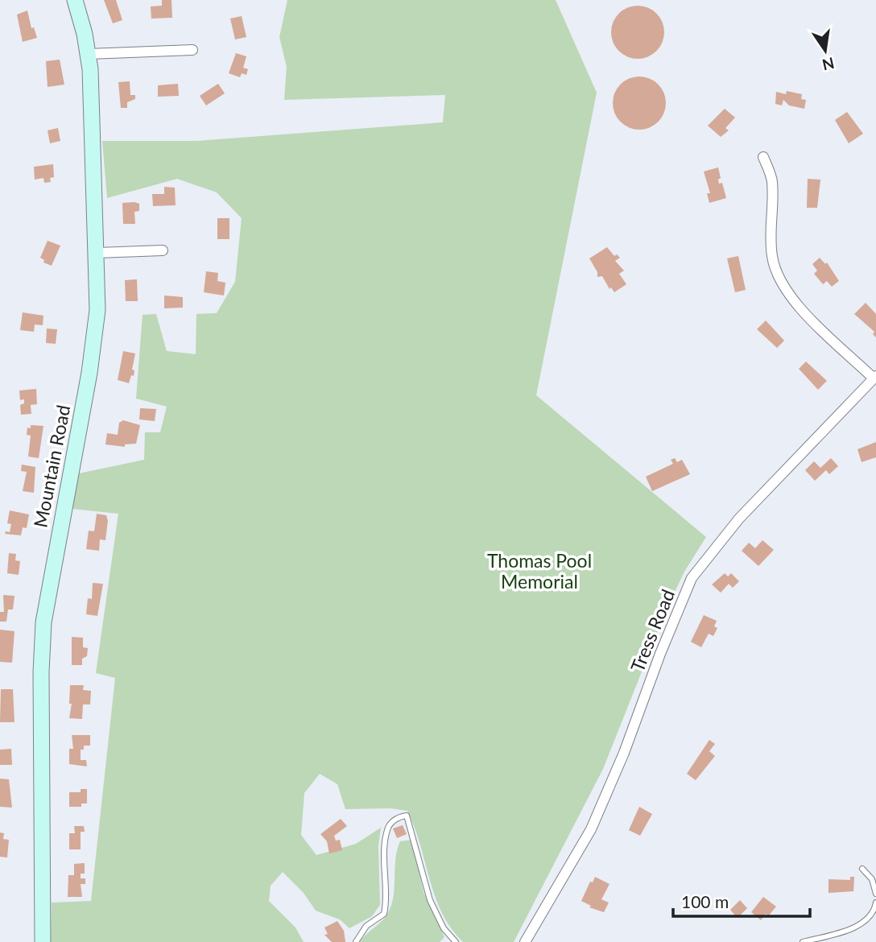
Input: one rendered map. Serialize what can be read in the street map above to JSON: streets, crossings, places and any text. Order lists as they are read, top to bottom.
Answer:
{
  "streets": {
    "main road": ["Mountain Road"],
    "street": ["Tress Road"]
  },
  "parks": ["Thomas Pool Memorial"],
  "scale_bar": "100 m",
  "north": "bottom"
}
